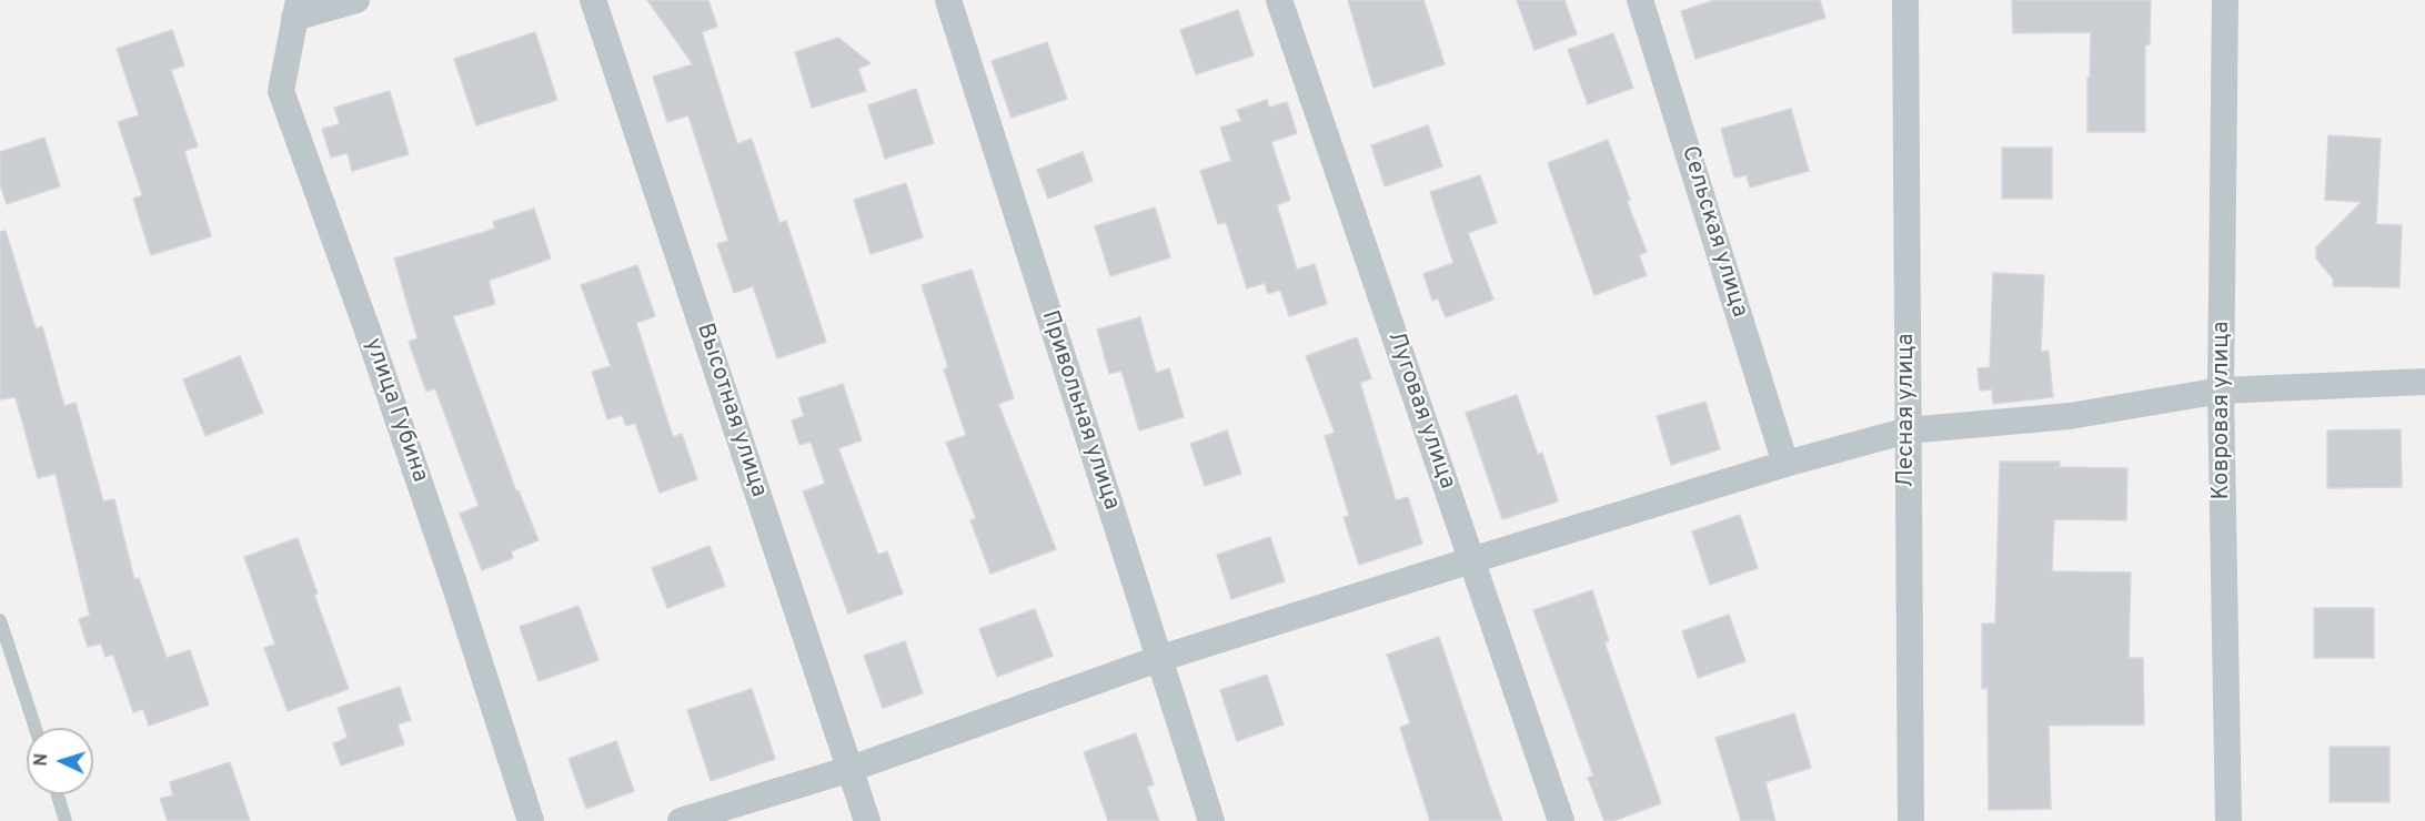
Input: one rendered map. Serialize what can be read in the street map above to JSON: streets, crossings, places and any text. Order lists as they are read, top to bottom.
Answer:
{
  "streets": {
    "street": [
      "Сельская улица",
      "улица Губина",
      "Высотная улица",
      "Привольная улица",
      "Луговая улица",
      "Лесная улица",
      "Ковровая улица"
    ]
  },
  "north": "left"
}
